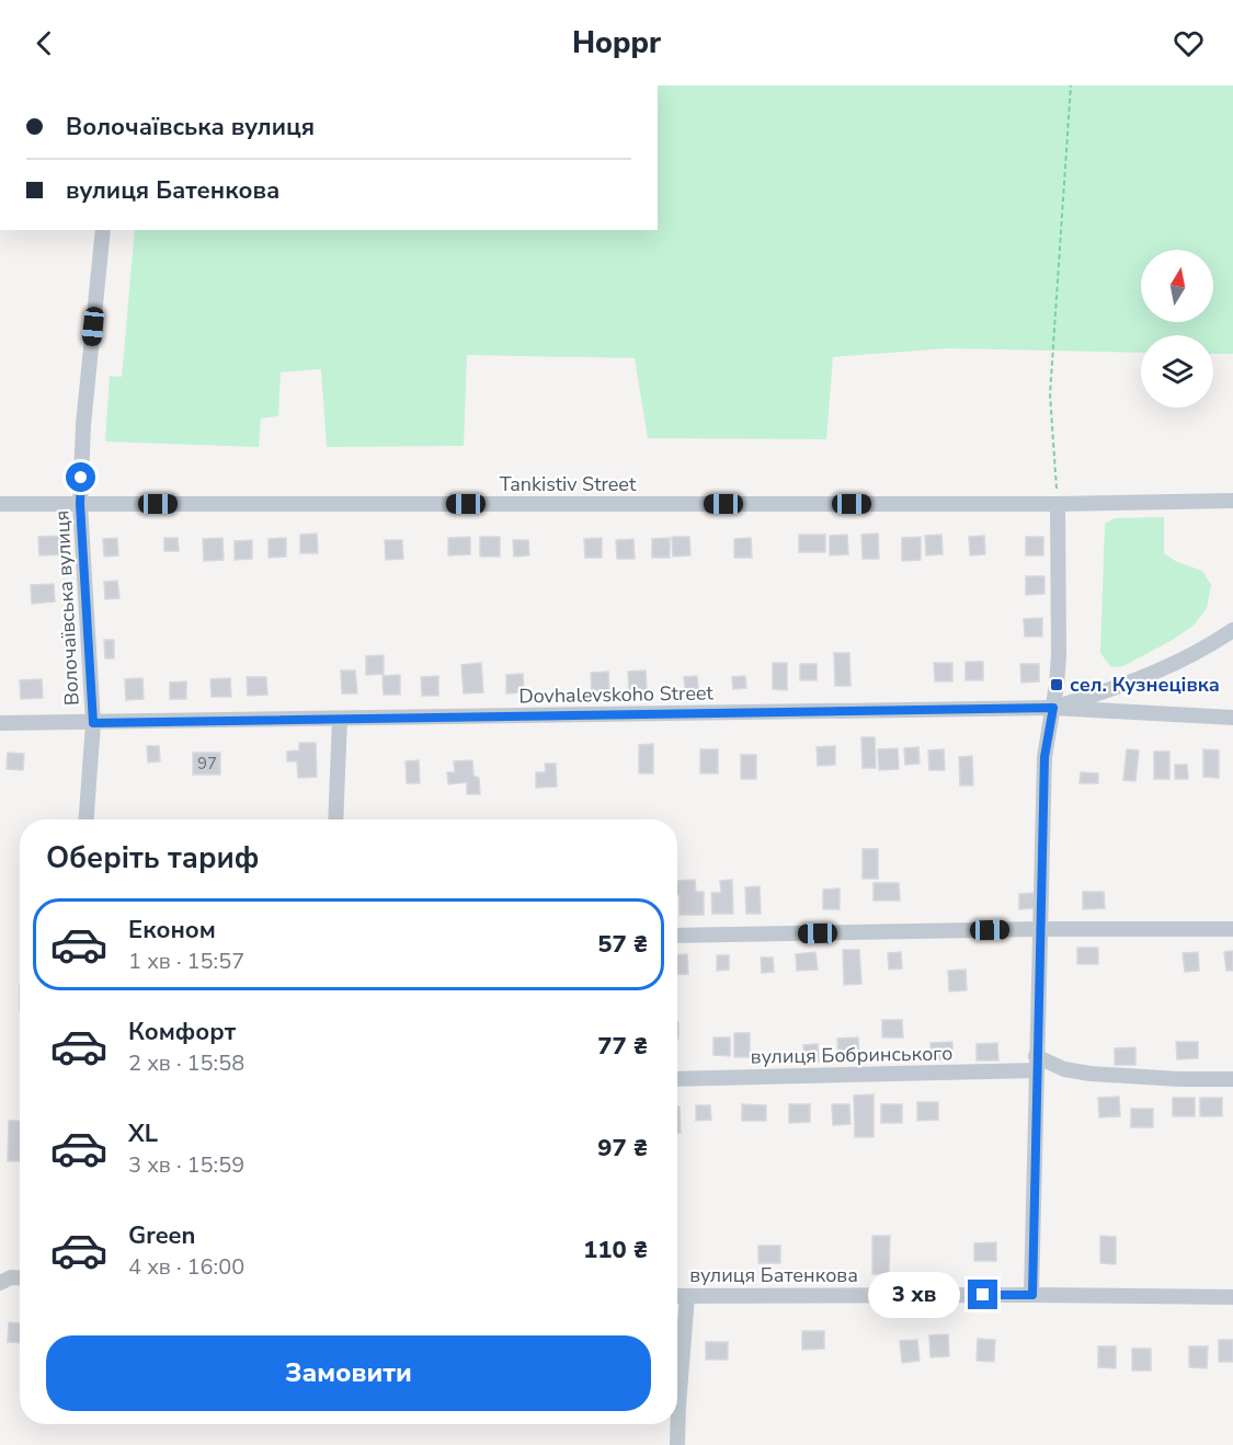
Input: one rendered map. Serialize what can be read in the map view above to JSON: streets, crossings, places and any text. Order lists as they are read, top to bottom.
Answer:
{
  "streets": {
    "street": [
      "Tankistiv Street",
      "Волочаївська вулиця",
      "Dovhalevskoho Street",
      "вулиця Бобринського",
      "вулиця Батенкова"
    ]
  },
  "crossings": [
    ["Tankistiv Street", "Волочаївська вулиця"],
    ["Волочаївська вулиця", "Dovhalevskoho Street"]
  ],
  "places": {
    "transit": ["сел. Кузнецівка"]
  },
  "house_numbers": ["97"],
  "north": "top",
  "page": {
    "header": "Hoppr",
    "banner": ["Волочаївська вулиця", "вулиця Батенкова"],
    "heading": "Оберіть тариф",
    "list": [
      {
        "name": "Економ",
        "note": "1 хв · 15:57",
        "value": "57 ₴"
      },
      {
        "name": "Комфорт",
        "note": "2 хв · 15:58",
        "value": "77 ₴"
      },
      {
        "name": "XL",
        "note": "3 хв · 15:59",
        "value": "97 ₴"
      },
      {
        "name": "Green",
        "note": "4 хв · 16:00",
        "value": "110 ₴"
      }
    ],
    "bubble": "3 хв",
    "buttons": "Замовити"
  }
}
